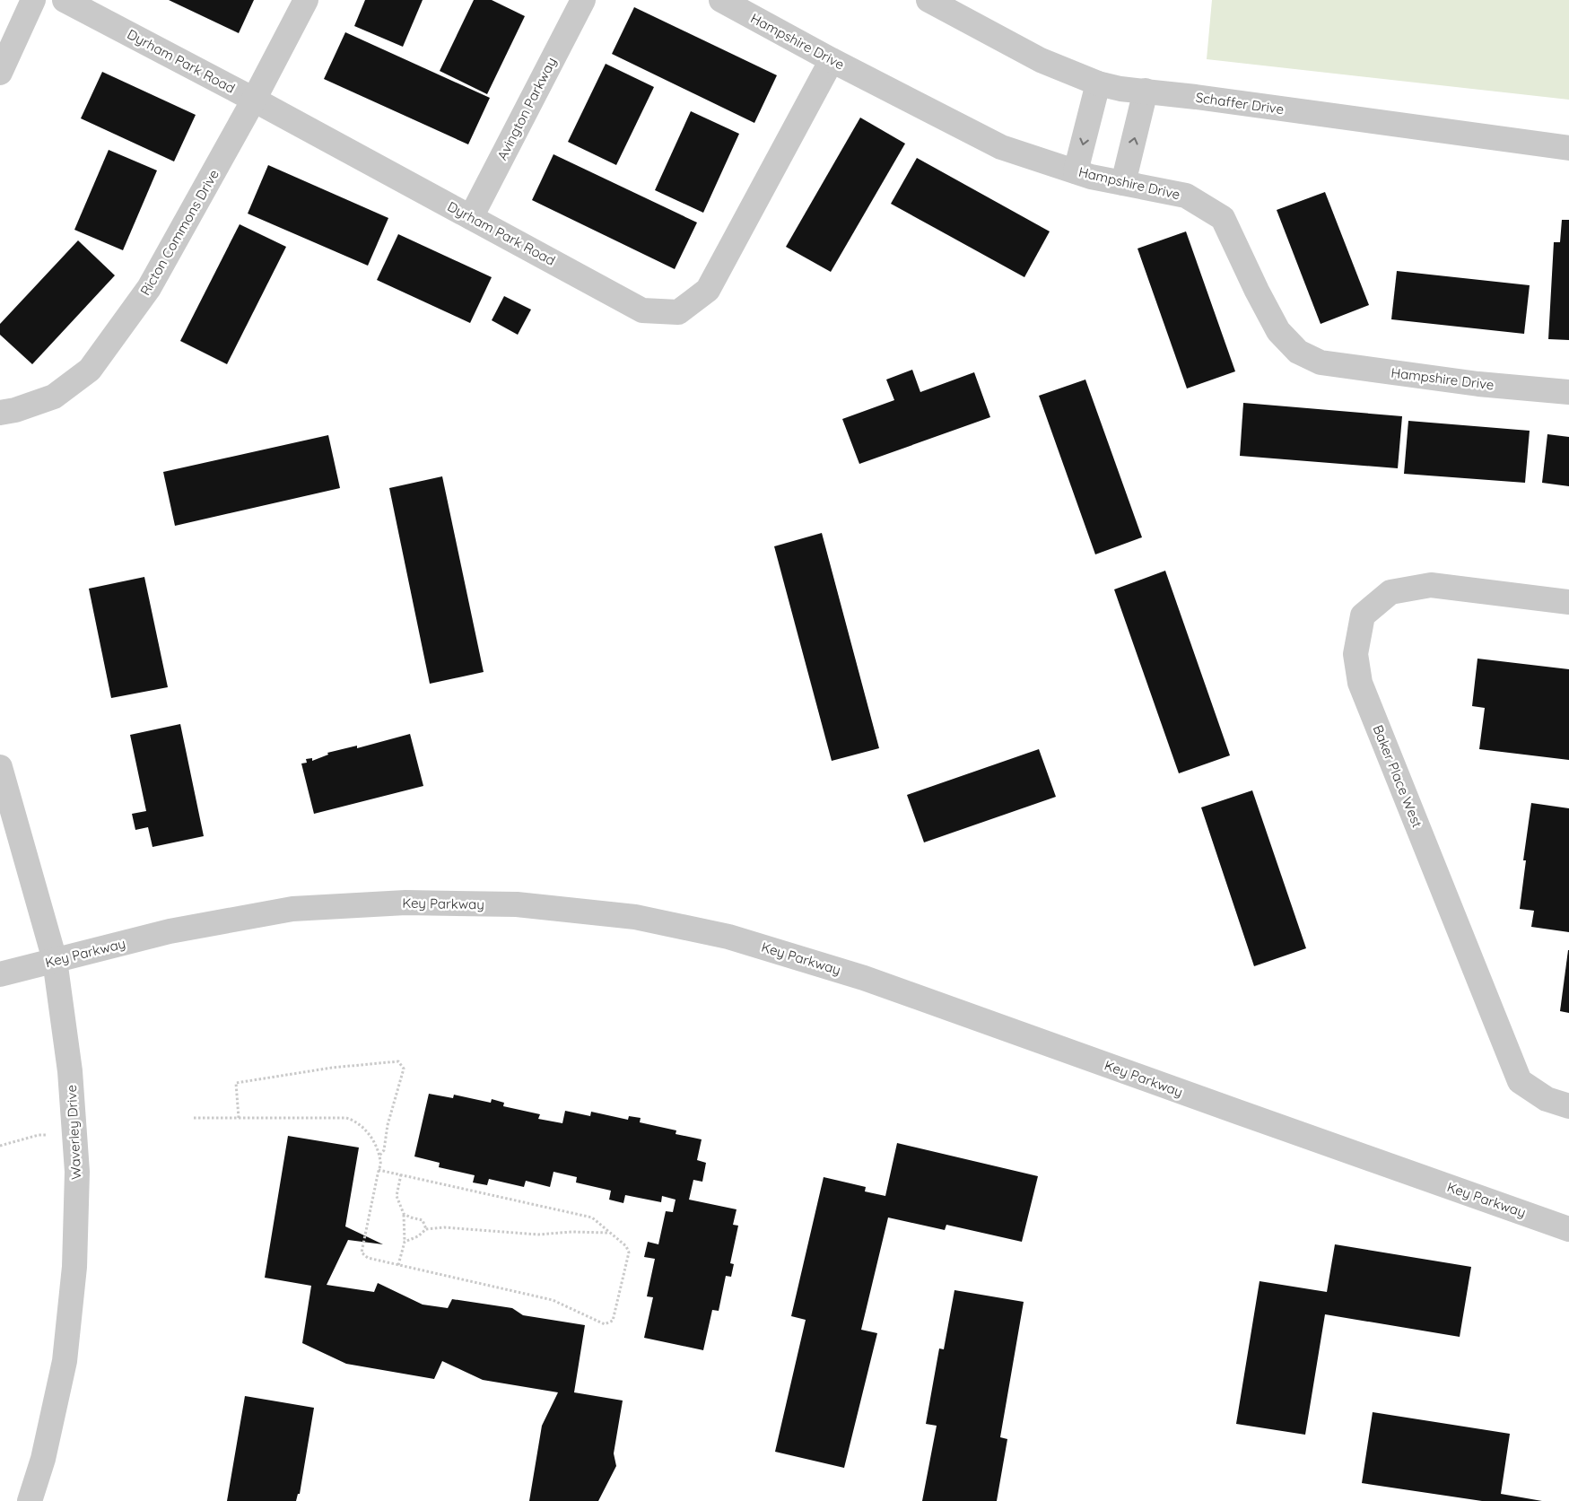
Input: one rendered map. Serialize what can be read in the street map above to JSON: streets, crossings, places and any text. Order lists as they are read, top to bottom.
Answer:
{
  "streets": {
    "street": [
      "Hampshire Drive",
      "Dyrham Park Road",
      "Schaffer Drive",
      "Avington Parkway",
      "Ricton Commons Drive",
      "Baker Place West",
      "Key Parkway",
      "Waverley Drive"
    ]
  },
  "crossings": [
    ["Hampshire Drive", "Dyrham Park Road"],
    ["Dyrham Park Road", "Avington Parkway"],
    ["Dyrham Park Road", "Ricton Commons Drive"],
    ["Key Parkway", "Waverley Drive"]
  ]
}
